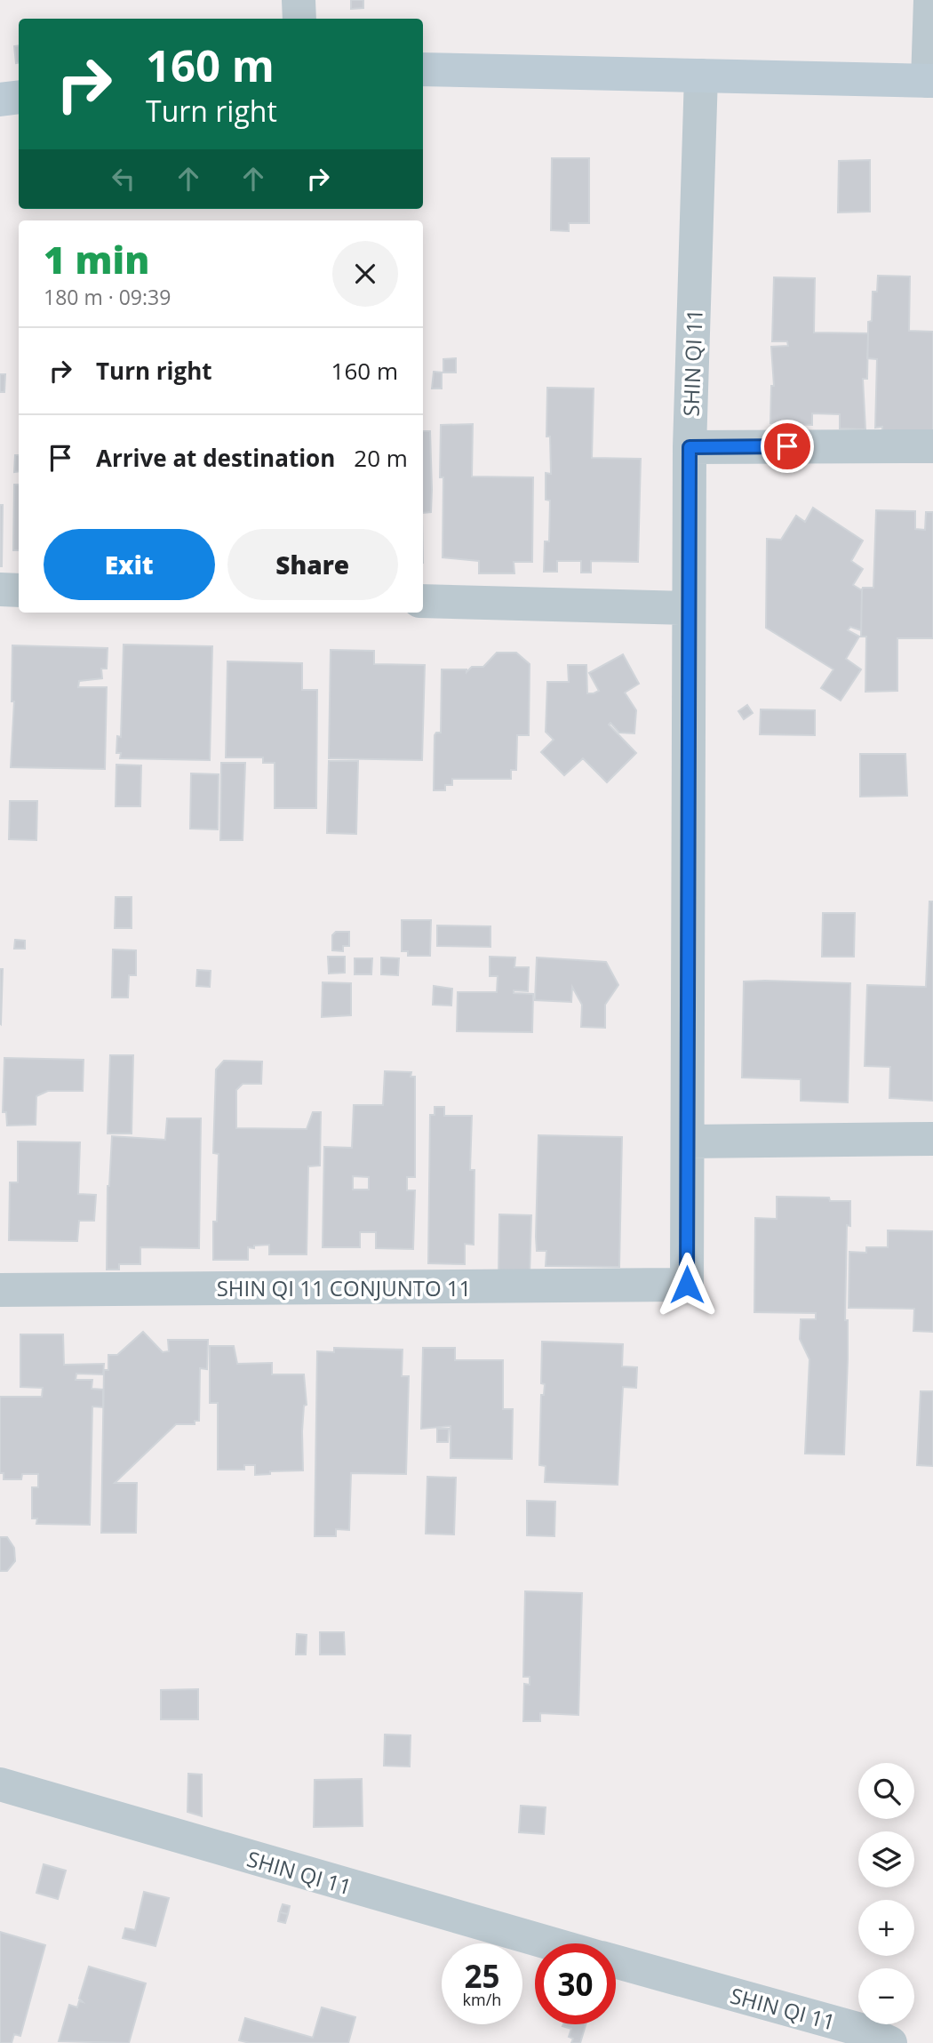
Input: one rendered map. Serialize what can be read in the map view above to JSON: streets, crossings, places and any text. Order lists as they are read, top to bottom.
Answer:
{
  "streets": {
    "street": ["SHIN QI 11", "SHIN QI 11 CONJUNTO 11"]
  },
  "crossings": [
    ["SHIN QI 11", "SHIN QI 11 CONJUNTO 11"]
  ],
  "page": {
    "turn": ["160 m", "Turn right"],
    "heading": ["1 min", "180 m · 09:39"],
    "list": [
      {
        "name": "Turn right",
        "value": "160 m"
      },
      {
        "name": "Arrive at destination",
        "value": "20 m"
      }
    ],
    "buttons": ["Exit", "Share"],
    "map_buttons": ["+", "−"],
    "speed": "25 km/h",
    "limit": "30"
  }
}
